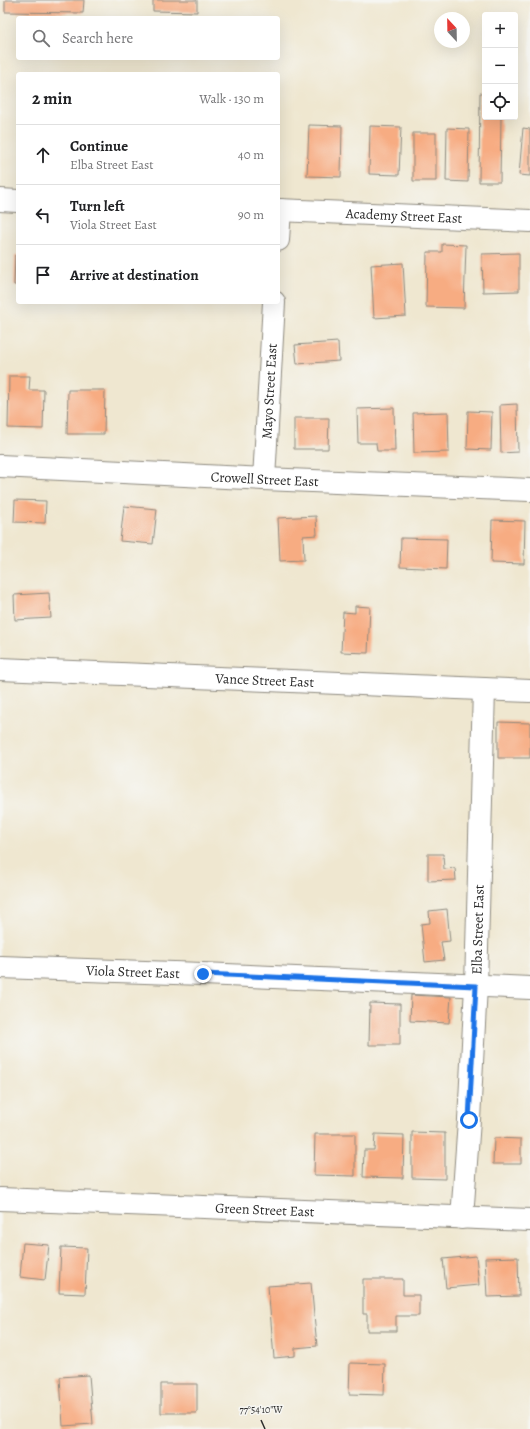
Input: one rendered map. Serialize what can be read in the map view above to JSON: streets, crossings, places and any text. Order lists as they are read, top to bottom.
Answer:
{
  "streets": {
    "street": [
      "Academy Street East",
      "Mayo Street East",
      "Crowell Street East",
      "Vance Street East",
      "Elba Street East",
      "Viola Street East",
      "Green Street East"
    ]
  },
  "crossings": [
    ["Mayo Street East", "Crowell Street East"],
    ["Vance Street East", "Elba Street East"],
    ["Elba Street East", "Viola Street East"],
    ["Elba Street East", "Green Street East"]
  ],
  "north": "top",
  "page": {
    "map_buttons": ["+", "−"],
    "search": "Search here",
    "heading": ["2 min", "Walk · 130 m"],
    "list": [
      ["Continue", "Elba Street East", "40 m"],
      ["Turn left", "Viola Street East", "90 m"],
      "Arrive at destination"
    ]
  },
  "coordinates": ["77°54'10\"W"]
}
